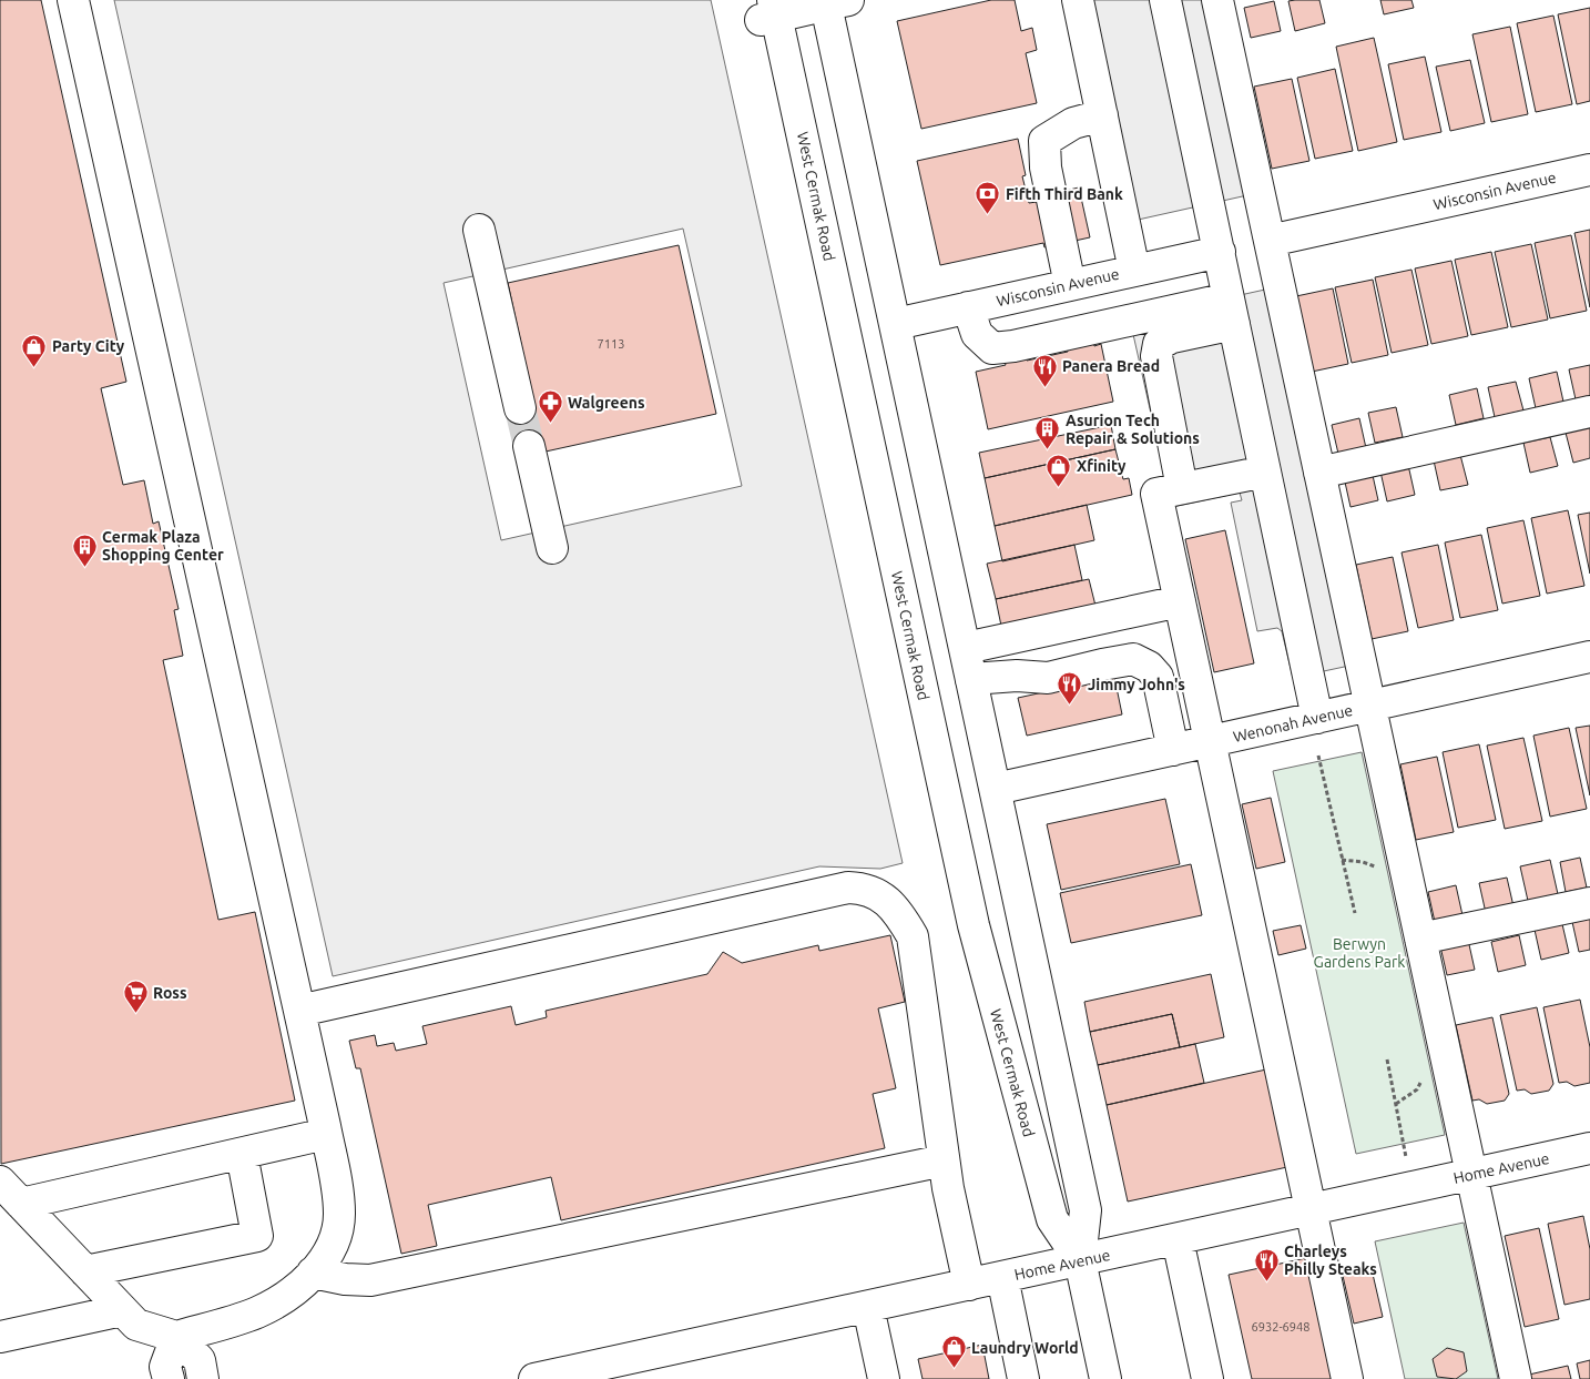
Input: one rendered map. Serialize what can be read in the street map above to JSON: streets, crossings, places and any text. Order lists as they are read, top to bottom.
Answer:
{
  "streets": {
    "main road": [
      "Wisconsin Avenue",
      "West Cermak Road",
      "Wenonah Avenue",
      "Home Avenue"
    ]
  },
  "crossings": [
    ["Wisconsin Avenue", "West Cermak Road"],
    ["West Cermak Road", "Wenonah Avenue"],
    ["West Cermak Road", "Home Avenue"]
  ],
  "parks": ["Berwyn Gardens Park"],
  "places": {
    "bank": ["Fifth Third Bank"],
    "shop": ["Party City", "Xfinity", "Laundry World"],
    "restaurant": ["Panera Bread", "Jimmy John's", "Charleys Philly Steaks"],
    "pharmacy": ["Walgreens"],
    "building": ["Asurion Tech Repair & Solutions", "Cermak Plaza Shopping Center"],
    "supermarket": ["Ross"]
  },
  "house_numbers": ["7113", "6932-6948"]
}
